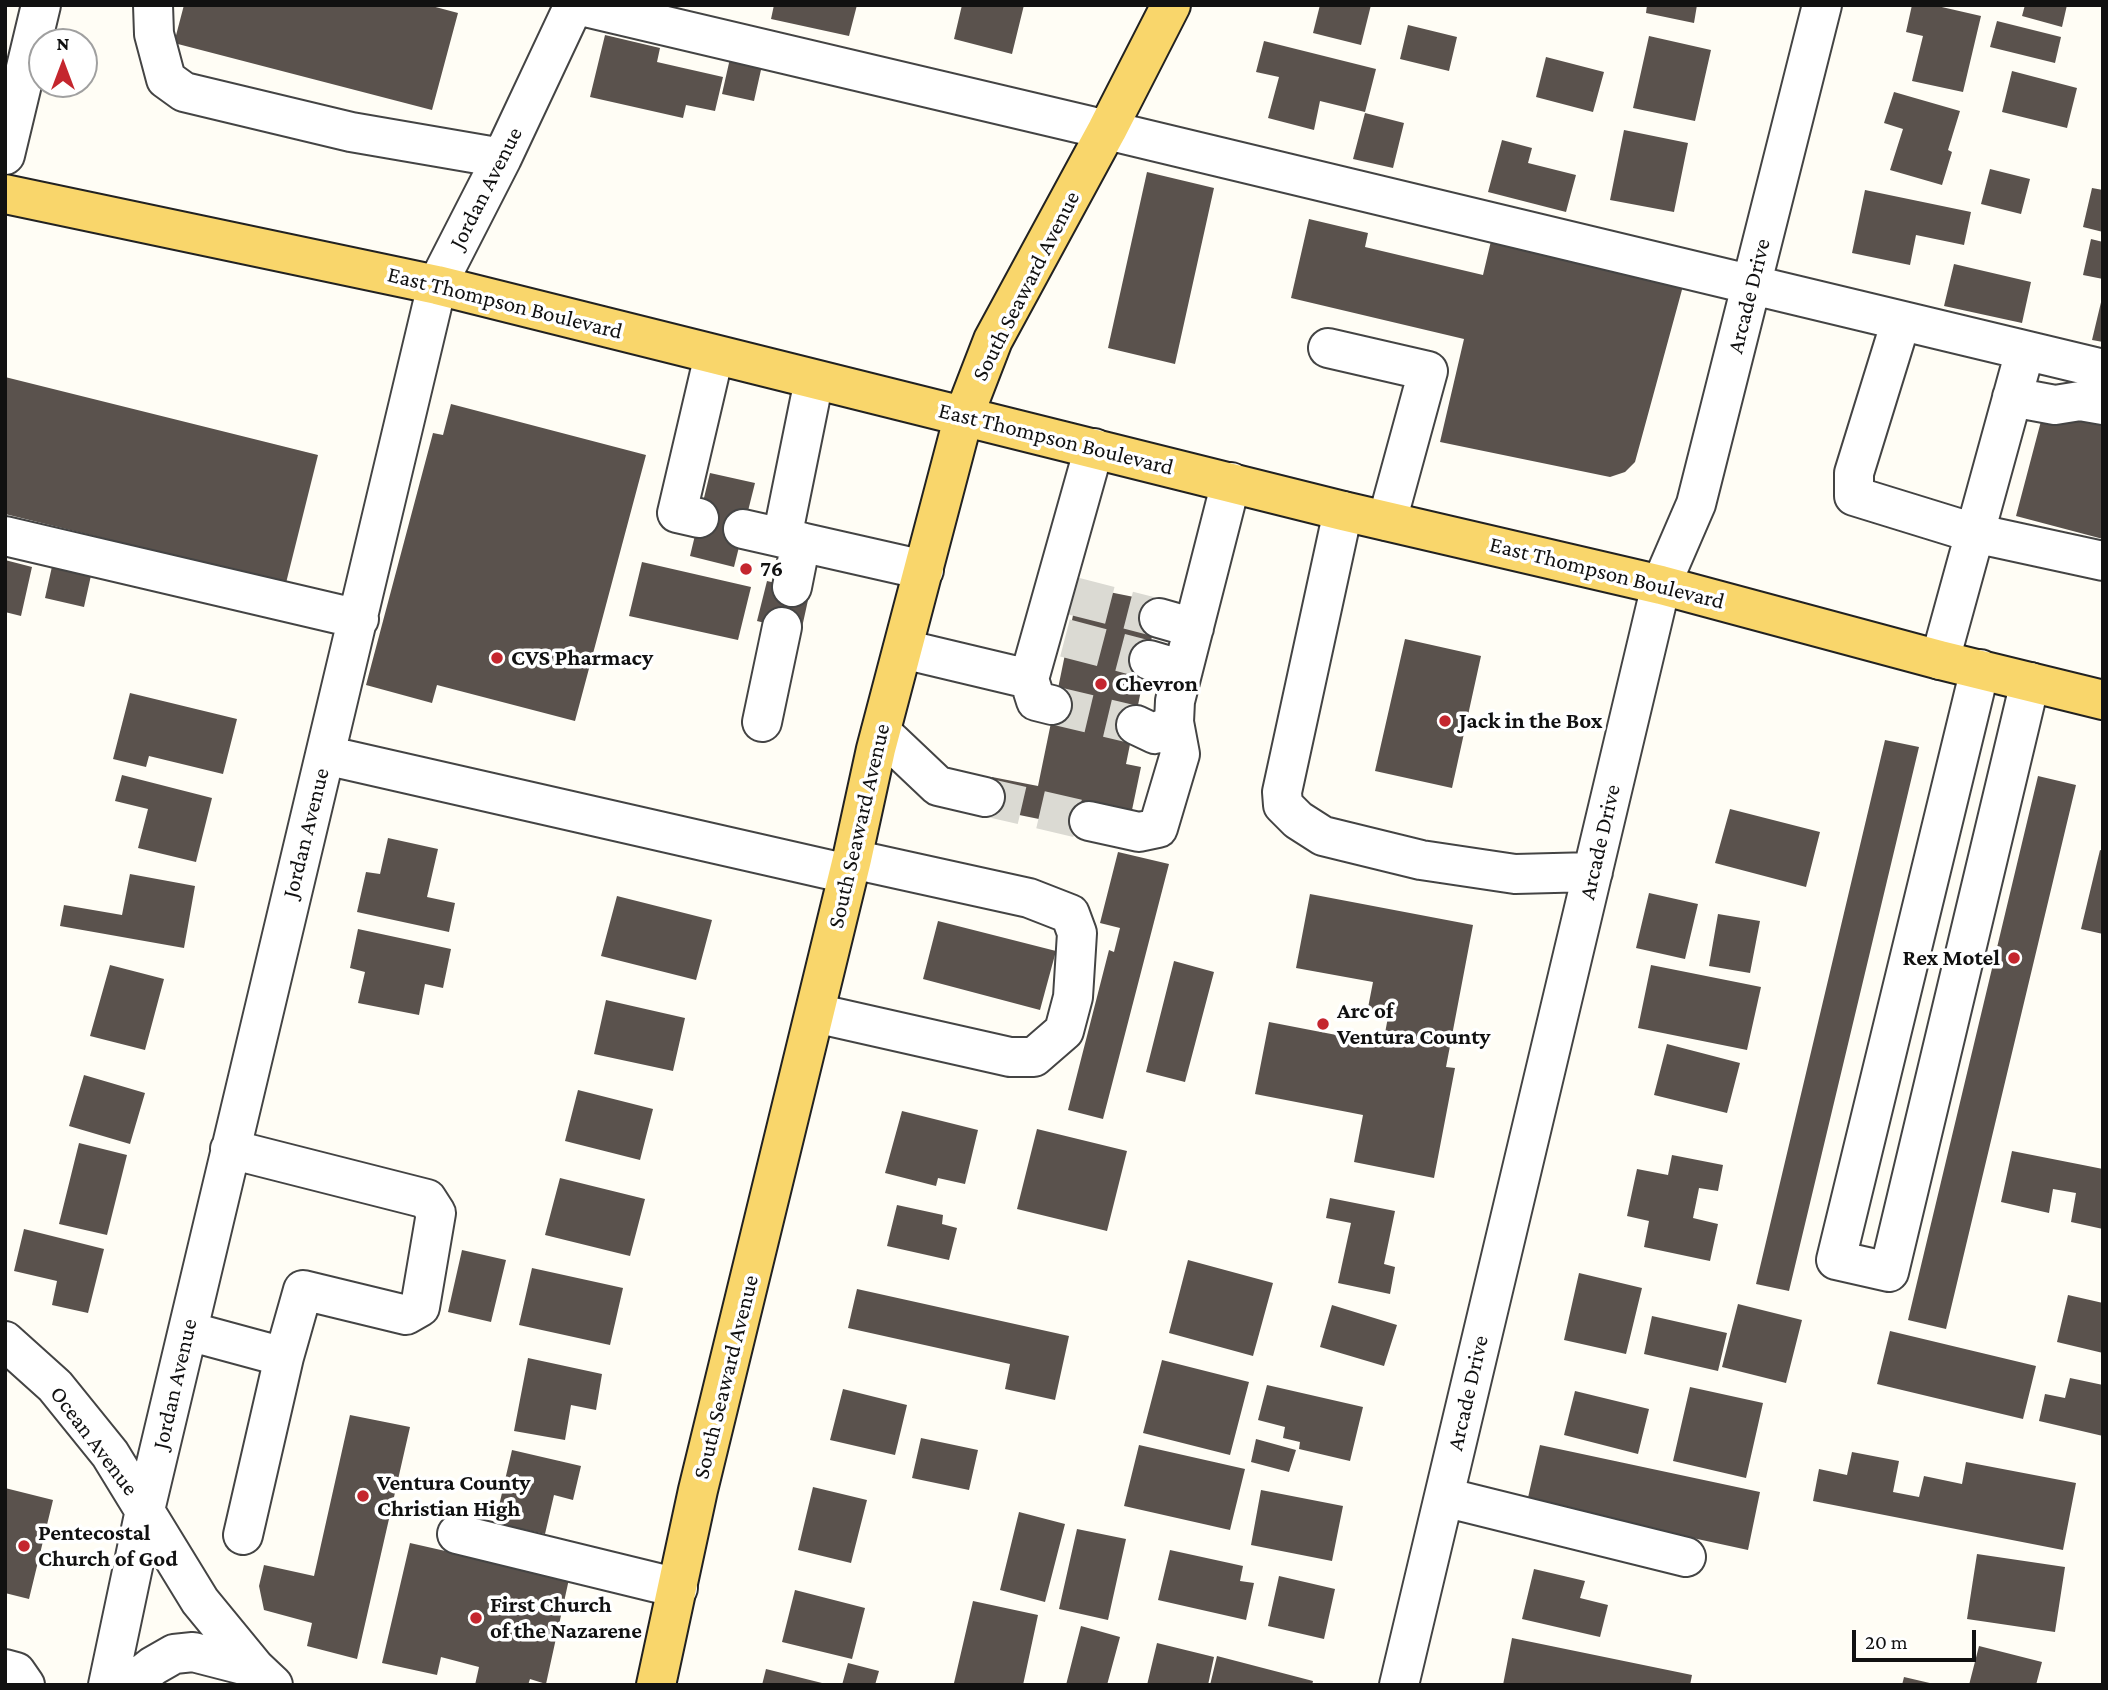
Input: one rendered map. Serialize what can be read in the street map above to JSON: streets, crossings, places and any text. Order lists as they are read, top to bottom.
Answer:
{
  "streets": {
    "main road": ["South Seaward Avenue", "East Thompson Boulevard"],
    "street": ["Jordan Avenue", "Arcade Drive", "Ocean Avenue"]
  },
  "crossings": [
    ["Jordan Avenue", "East Thompson Boulevard"],
    ["Jordan Avenue", "Ocean Avenue"],
    ["South Seaward Avenue", "East Thompson Boulevard"],
    ["Arcade Drive", "East Thompson Boulevard"]
  ],
  "places": [
    "76",
    "CVS Pharmacy",
    "Chevron",
    "Jack in the Box",
    "Rex Motel",
    "Arc of Ventura County",
    "Ventura County Christian High",
    "Pentecostal Church of God",
    "First Church of the Nazarene"
  ],
  "scale_bar": "20 m",
  "north": "top"
}
